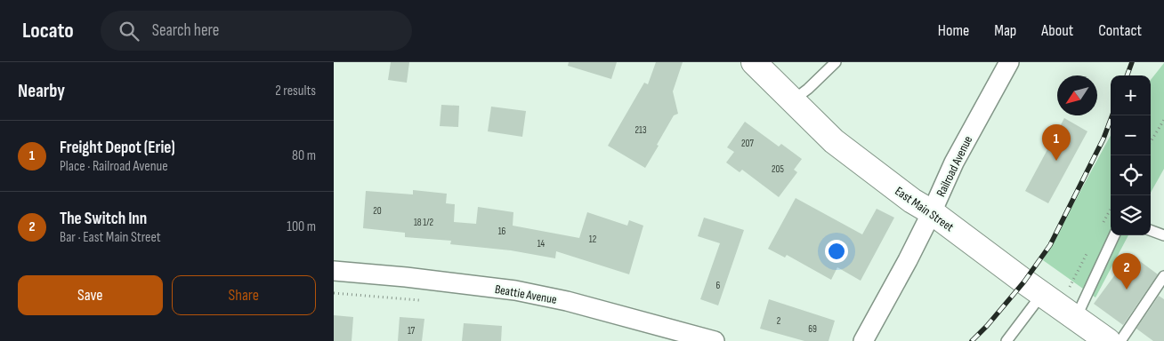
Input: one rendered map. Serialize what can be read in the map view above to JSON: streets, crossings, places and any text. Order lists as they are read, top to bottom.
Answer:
{
  "streets": {
    "main road": ["East Main Street"],
    "street": ["Railroad Avenue", "Beattie Avenue"]
  },
  "crossings": [
    ["Railroad Avenue", "East Main Street"]
  ],
  "house_numbers": [
    "213",
    "207",
    "205",
    "20",
    "18 1/2",
    "16",
    "12",
    "14",
    "6",
    "2",
    "69",
    "17"
  ],
  "north": "bottom left",
  "page": {
    "header": "Locato",
    "search": "Search here",
    "nav": [
      "Home",
      "Map",
      "About",
      "Contact"
    ],
    "heading": ["Nearby", "2 results"],
    "map_buttons": ["+", "−"],
    "list": [
      {
        "mark": "1",
        "name": "Freight Depot (Erie)",
        "note": "Place · Railroad Avenue",
        "value": "80 m"
      },
      {
        "mark": "2",
        "name": "The Switch Inn",
        "note": "Bar · East Main Street",
        "value": "100 m"
      }
    ],
    "pins": ["1", "2"],
    "buttons": ["Save", "Share"]
  }
}
